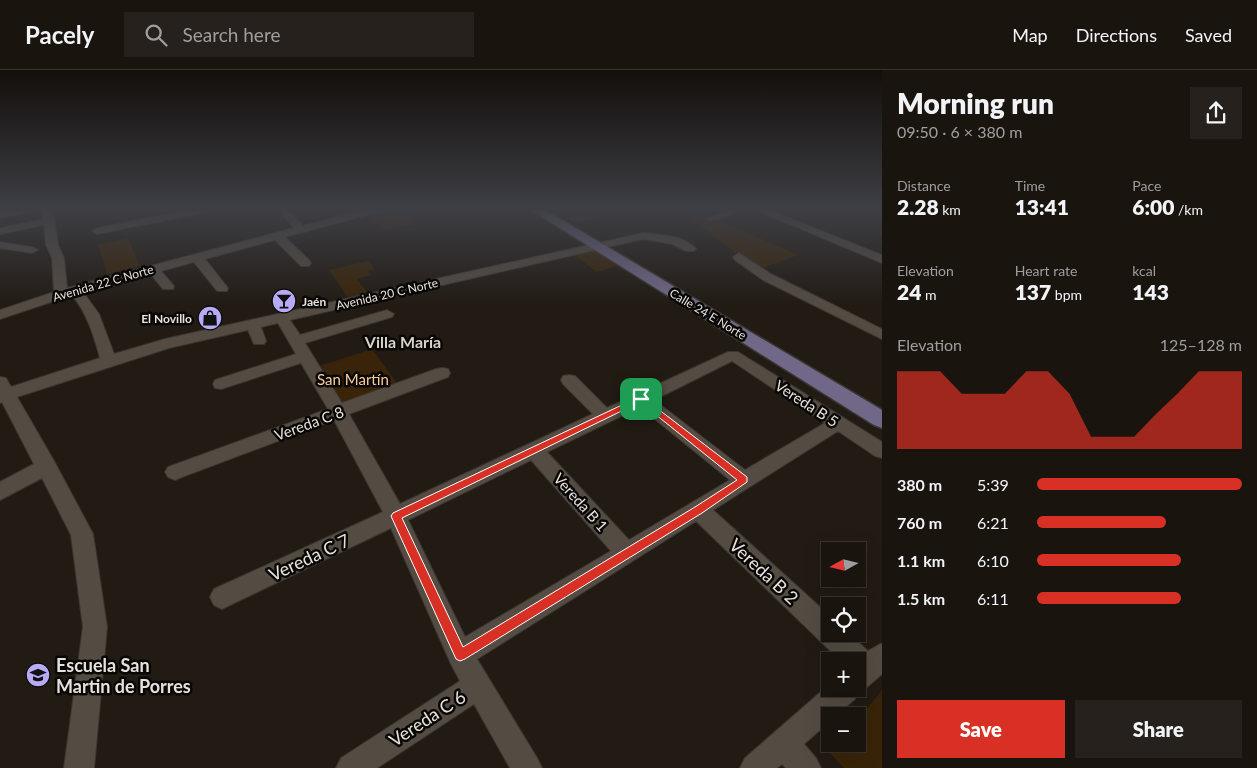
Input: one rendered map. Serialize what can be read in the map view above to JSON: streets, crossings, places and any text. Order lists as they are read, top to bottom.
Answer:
{
  "streets": {
    "main road": ["Calle 24 E Norte"],
    "street": [
      "Avenida 22 C Norte",
      "Avenida 20 C Norte",
      "Vereda B 5",
      "Vereda C 8",
      "Vereda B 1",
      "Vereda C 7",
      "Vereda B 2",
      "Vereda C 6"
    ]
  },
  "crossings": [
    ["Avenida 20 C Norte", "Calle 24 E Norte"],
    ["Vereda B 5", "Vereda C 7"],
    ["Vereda B 1", "Vereda C 7"]
  ],
  "districts": ["Villa María"],
  "parks": ["San Martín"],
  "places": {
    "bar": ["Jaén"],
    "shop": ["El Novillo"],
    "school or university": ["Escuela San Martin de Porres"]
  },
  "north": "left",
  "page": {
    "header": "Pacely",
    "search": "Search here",
    "nav": ["Map", "Directions", "Saved"],
    "heading": ["Morning run", "09:50 · 6 × 380 m"],
    "stats": [
      ["Distance", "2.28 km"],
      ["Time", "13:41"],
      ["Pace", "6:00 /km"],
      ["Elevation", "24 m"],
      ["Heart rate", "137 bpm"],
      ["kcal", "143"]
    ],
    "chart": ["Elevation", "125–128 m"],
    "list": [
      {
        "name": "380 m",
        "note": "5:39"
      },
      {
        "name": "760 m",
        "note": "6:21"
      },
      {
        "name": "1.1 km",
        "note": "6:10"
      },
      {
        "name": "1.5 km",
        "note": "6:11"
      }
    ],
    "map_buttons": ["+", "−"],
    "buttons": ["Save", "Share"]
  }
}
